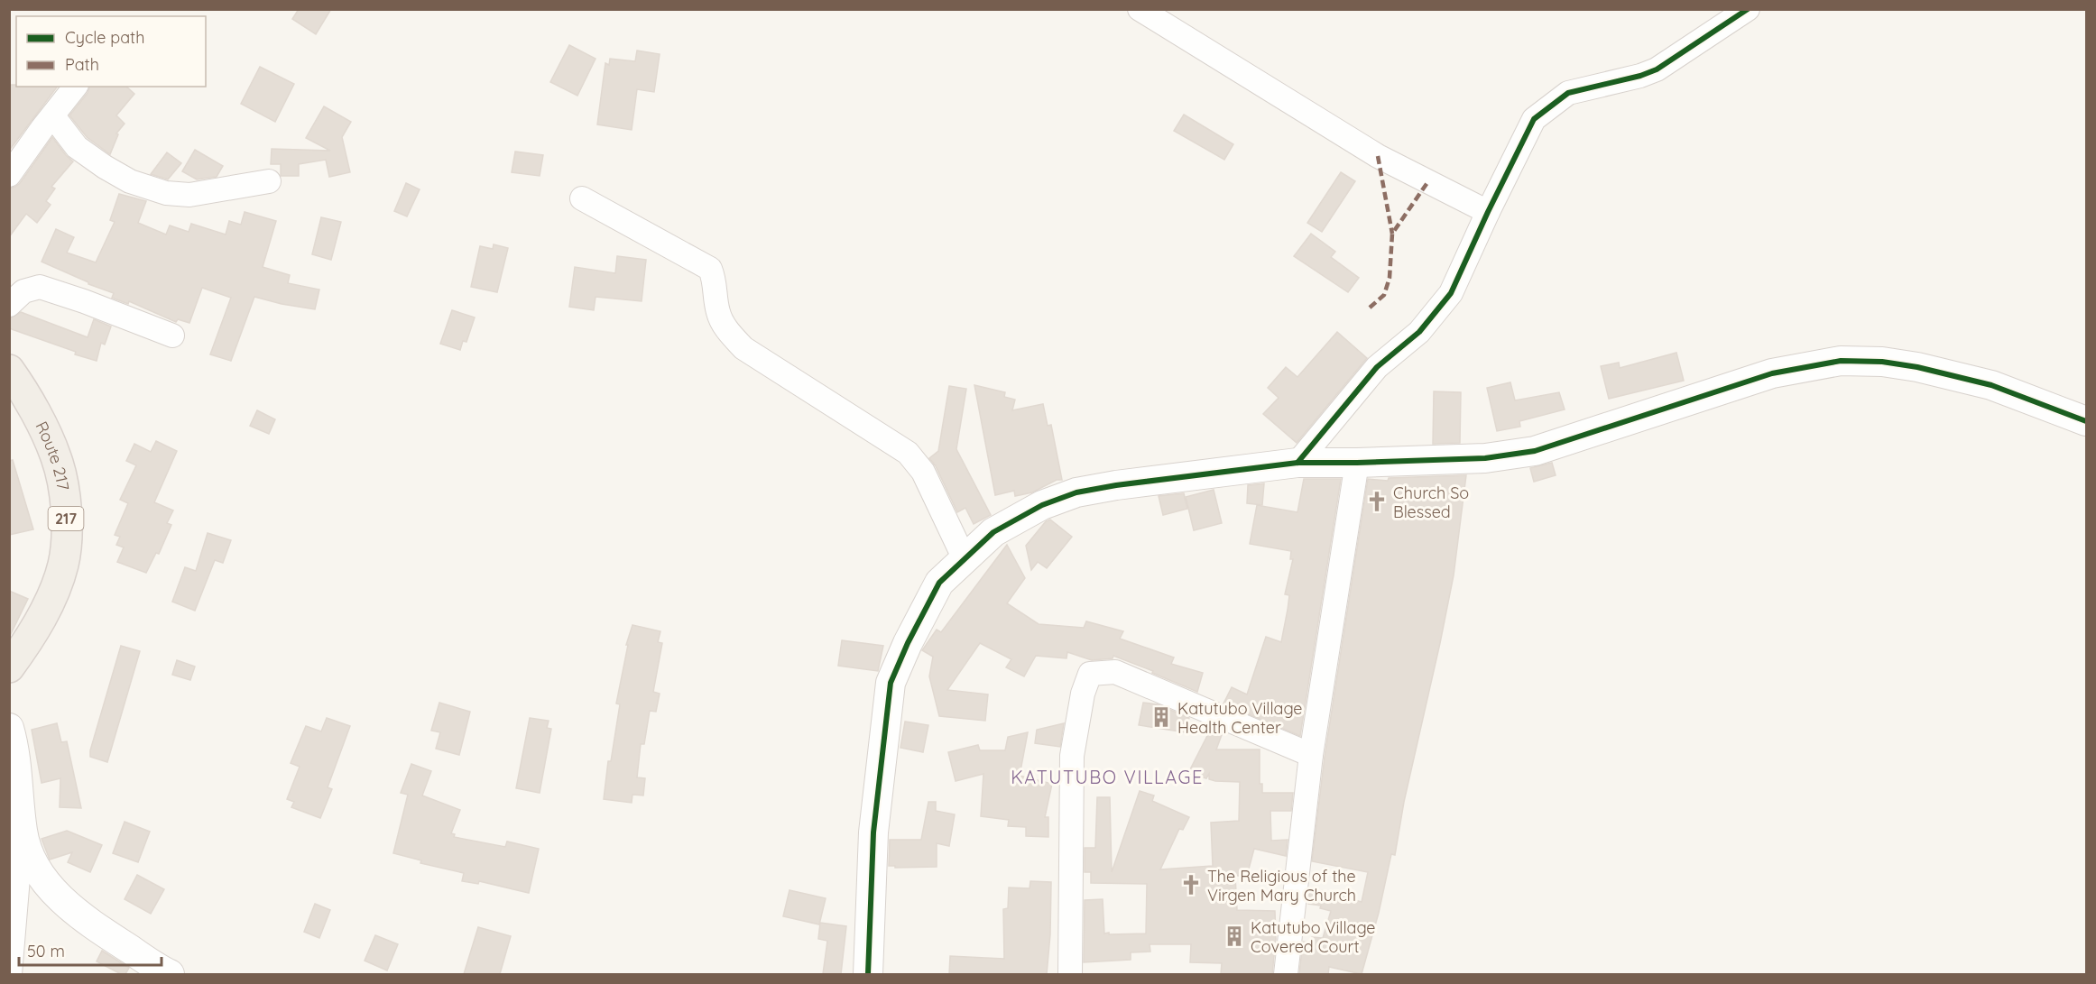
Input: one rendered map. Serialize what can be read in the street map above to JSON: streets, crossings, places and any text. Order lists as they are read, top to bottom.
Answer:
{
  "streets": {
    "main road": ["Route 217", "217"]
  },
  "districts": ["KATUTUBO VILLAGE"],
  "places": {
    "church": ["Church So Blessed", "The Religious of the Virgen Mary Church"],
    "building": ["Katutubo Village Health Center", "Katutubo Village Covered Court"]
  },
  "legend": ["Cycle path", "Path"],
  "scale_bar": "50 m"
}
